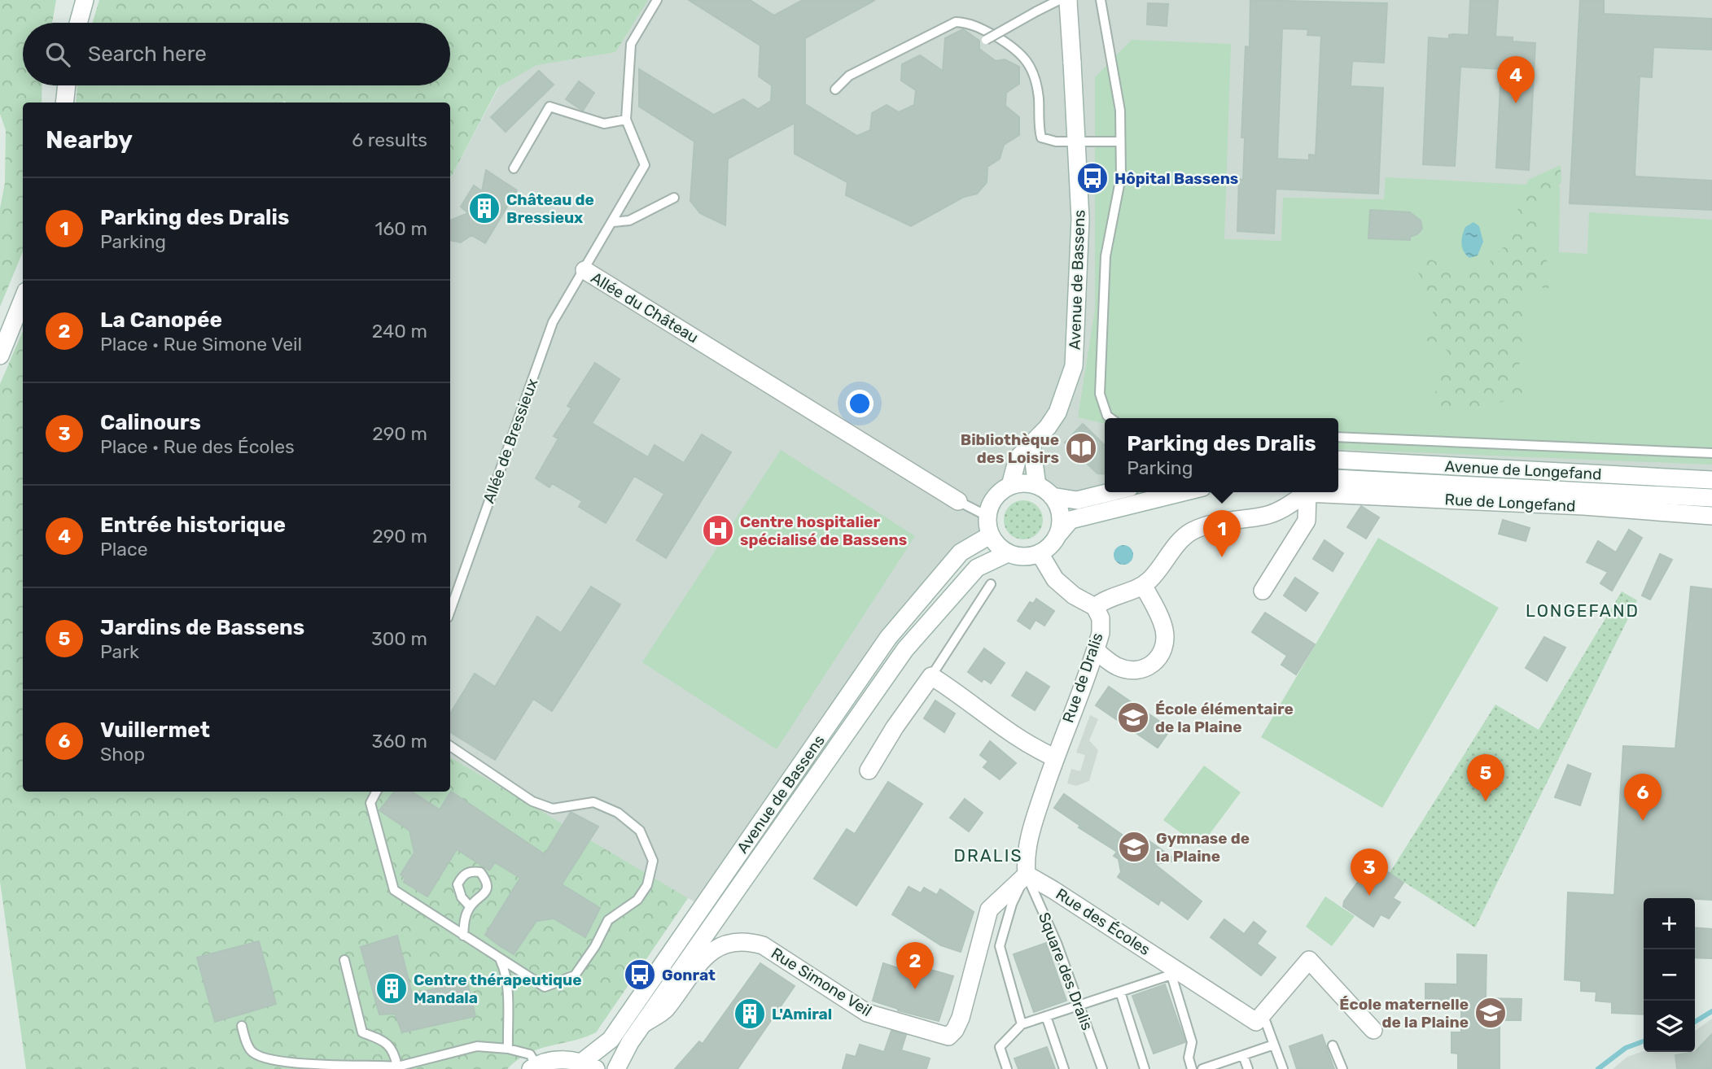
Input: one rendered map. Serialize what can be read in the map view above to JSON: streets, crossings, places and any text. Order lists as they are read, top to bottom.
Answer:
{
  "streets": {
    "street": [
      "Avenue de Bassens",
      "Allée du Château",
      "Avenue de Longefand",
      "Rue de Longefand",
      "Rue de Dralis",
      "Rue des Écoles",
      "Rue Simone Veil"
    ],
    "lane": ["Allée de Bressieux", "Square des Dralis"]
  },
  "crossings": [
    ["Avenue de Bassens", "Rue Simone Veil"],
    ["Allée du Château", "Allée de Bressieux"],
    ["Rue des Écoles", "Square des Dralis"],
    ["Rue des Écoles", "Rue Simone Veil"],
    ["Square des Dralis", "Rue Simone Veil"]
  ],
  "districts": ["LONGEFAND", "DRALIS"],
  "places": {
    "bus stop": ["Hôpital Bassens", "Gonrat"],
    "building": ["Château de Bressieux", "Centre thérapeutique Mandala", "L'Amiral"],
    "library": ["Bibliothèque des Loisirs"],
    "hospital": ["Centre hospitalier spécialisé de Bassens"],
    "school or university": ["École élémentaire de la Plaine", "Gymnase de la Plaine", "École maternelle de la Plaine"]
  },
  "page": {
    "search": "Search here",
    "pins": [
      "4",
      "1",
      "5",
      "6",
      "3",
      "2"
    ],
    "heading": ["Nearby", "6 results"],
    "list": [
      {
        "mark": "1",
        "name": "Parking des Dralis",
        "note": "Parking",
        "value": "160 m"
      },
      {
        "mark": "2",
        "name": "La Canopée",
        "note": "Place · Rue Simone Veil",
        "value": "240 m"
      },
      {
        "mark": "3",
        "name": "Calinours",
        "note": "Place · Rue des Écoles",
        "value": "290 m"
      },
      {
        "mark": "4",
        "name": "Entrée historique",
        "note": "Place",
        "value": "290 m"
      },
      {
        "mark": "5",
        "name": "Jardins de Bassens",
        "note": "Park",
        "value": "300 m"
      },
      {
        "mark": "6",
        "name": "Vuillermet",
        "note": "Shop",
        "value": "360 m"
      }
    ],
    "popup": ["Parking des Dralis", "Parking"],
    "map_buttons": ["+", "−"]
  }
}
